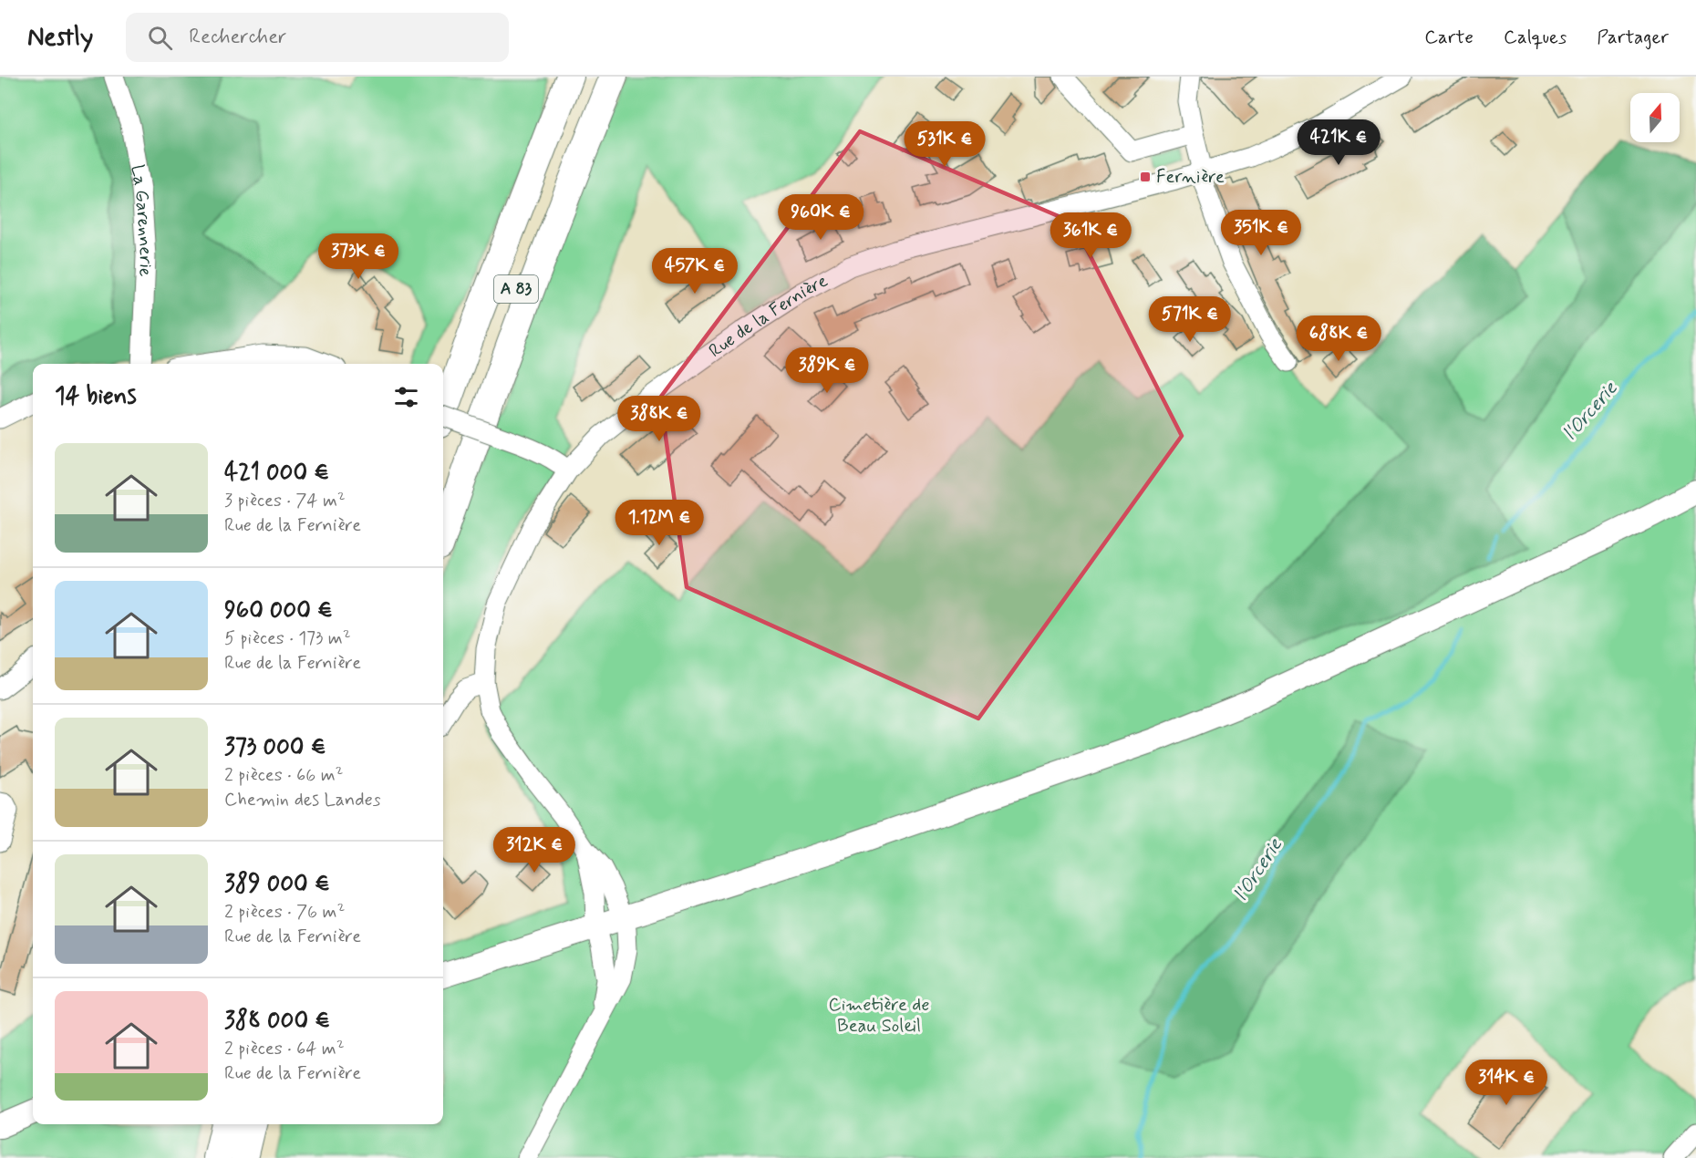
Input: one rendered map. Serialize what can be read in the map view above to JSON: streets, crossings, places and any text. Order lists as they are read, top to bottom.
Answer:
{
  "streets": {
    "highway": ["A 83"],
    "street": ["La Garennerie", "Rue de la Fernière"]
  },
  "water": ["l'Orcerie"],
  "parks": ["Cimetière de Beau Soleil"],
  "places": {
    "transit": ["Fernière"]
  },
  "north": "top",
  "page": {
    "header": "Nestly",
    "search": "Rechercher",
    "nav": ["Carte", "Calques", "Partager"],
    "price": [
      "421K €",
      "531K €",
      "960K €",
      "351K €",
      "361K €",
      "373K €",
      "457K €",
      "571K €",
      "688K €",
      "389K €",
      "388K €",
      "1.12M €",
      "312K €",
      "314K €"
    ],
    "heading": "14 biens",
    "list": [
      {
        "name": "421 000 €",
        "note": "3 pièces · 74 m² · Rue de la Fernière"
      },
      {
        "name": "960 000 €",
        "note": "5 pièces · 173 m² · Rue de la Fernière"
      },
      {
        "name": "373 000 €",
        "note": "2 pièces · 66 m² · Chemin des Landes"
      },
      {
        "name": "389 000 €",
        "note": "2 pièces · 76 m² · Rue de la Fernière"
      },
      {
        "name": "388 000 €",
        "note": "2 pièces · 64 m² · Rue de la Fernière"
      }
    ]
  }
}
